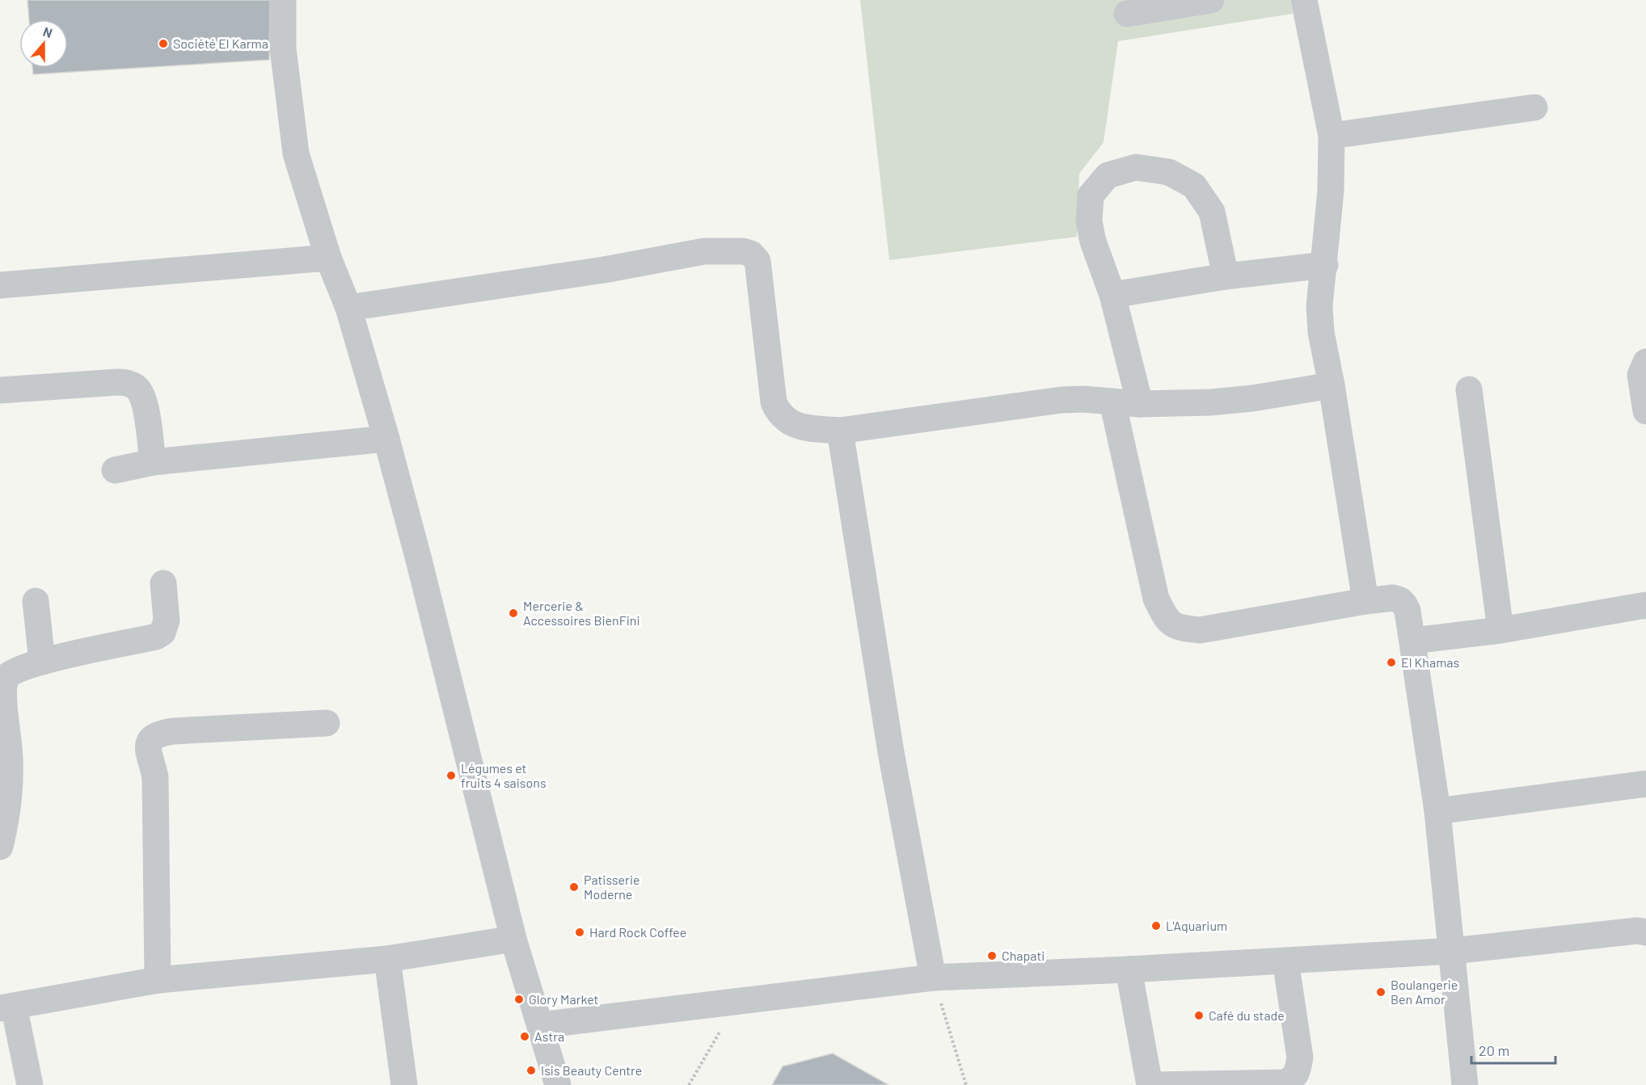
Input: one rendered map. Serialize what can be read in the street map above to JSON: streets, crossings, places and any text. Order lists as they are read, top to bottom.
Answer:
{
  "places": [
    "Société El Karma",
    "Mercerie & Accessoires BienFini",
    "El Khamas",
    "Légumes et fruits 4 saisons",
    "Patisserie Moderne",
    "L'Aquarium",
    "Hard Rock Coffee",
    "Chapati",
    "Boulangerie Ben Amor",
    "Glory Market",
    "Café du stade",
    "Astra",
    "Isis Beauty Centre"
  ],
  "scale_bar": "20 m",
  "north": "top"
}
